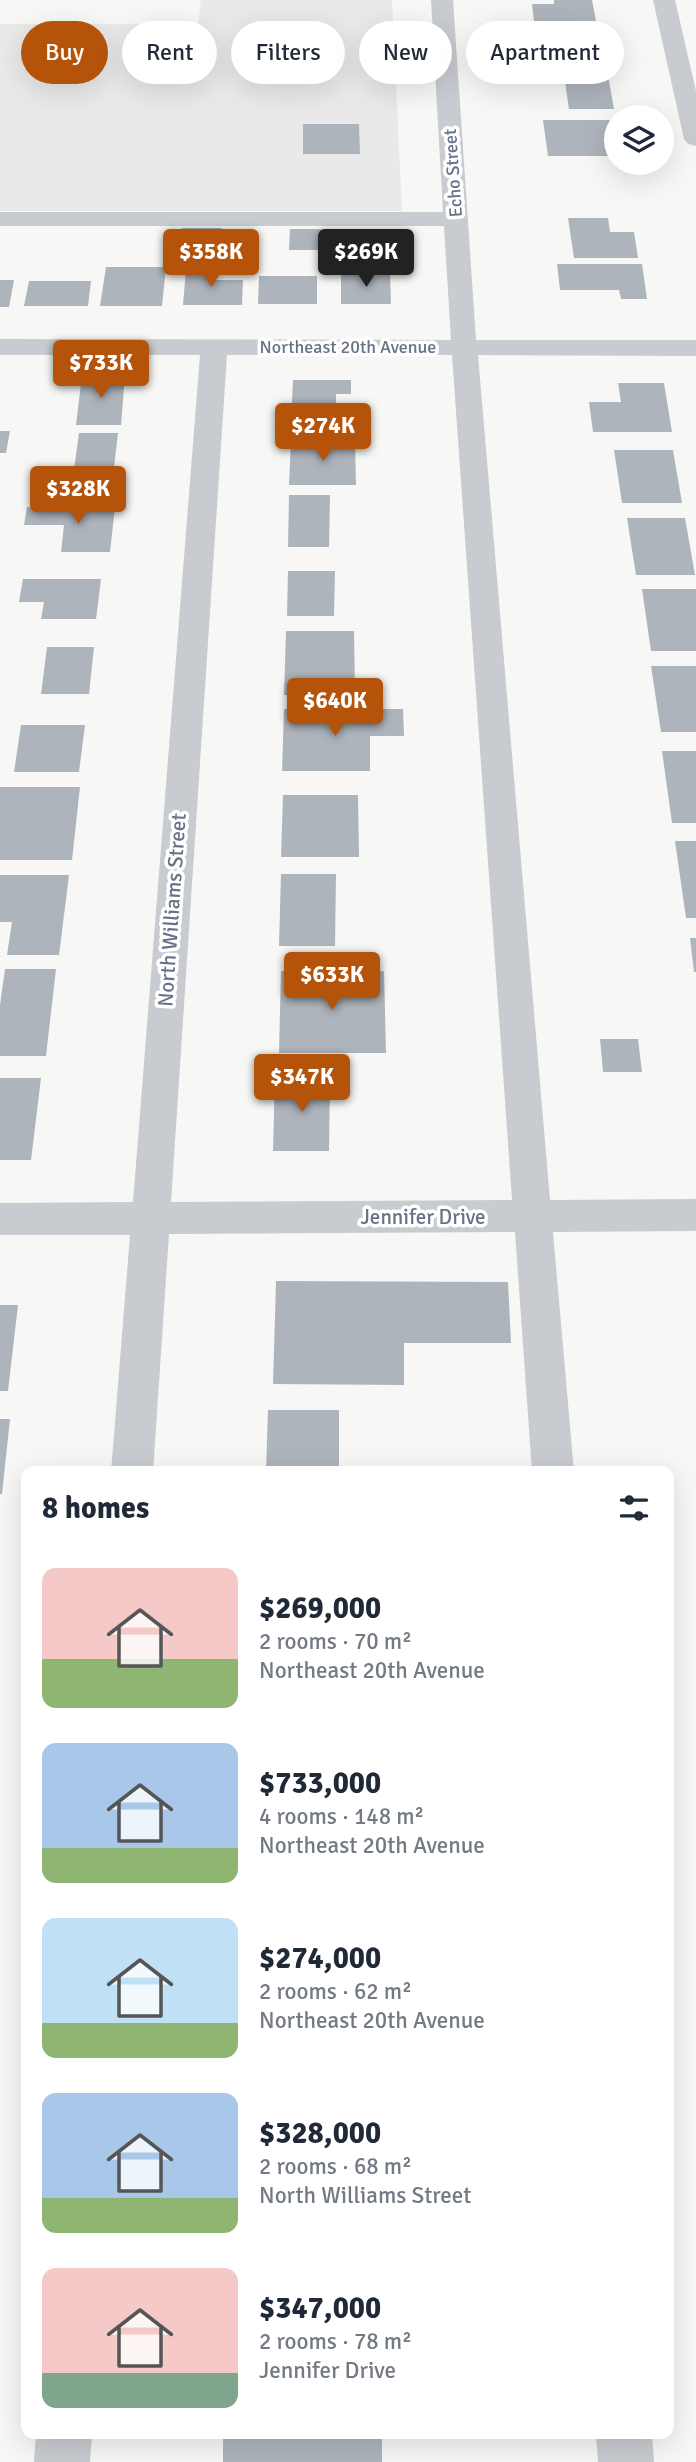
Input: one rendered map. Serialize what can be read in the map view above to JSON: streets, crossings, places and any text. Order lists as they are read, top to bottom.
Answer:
{
  "streets": {
    "street": [
      "Echo Street",
      "Northeast 20th Avenue",
      "North Williams Street",
      "Jennifer Drive"
    ]
  },
  "crossings": [
    ["Echo Street", "Northeast 20th Avenue"],
    ["Echo Street", "Jennifer Drive"],
    ["Northeast 20th Avenue", "North Williams Street"],
    ["North Williams Street", "Jennifer Drive"]
  ],
  "page": {
    "chip": [
      "Buy",
      "Rent",
      "Filters",
      "New",
      "Apartment"
    ],
    "price": [
      "$358K",
      "$269K",
      "$733K",
      "$274K",
      "$328K",
      "$640K",
      "$633K",
      "$347K"
    ],
    "heading": "8 homes",
    "list": [
      {
        "name": "$269,000",
        "note": "2 rooms · 70 m² · Northeast 20th Avenue"
      },
      {
        "name": "$733,000",
        "note": "4 rooms · 148 m² · Northeast 20th Avenue"
      },
      {
        "name": "$274,000",
        "note": "2 rooms · 62 m² · Northeast 20th Avenue"
      },
      {
        "name": "$328,000",
        "note": "2 rooms · 68 m² · North Williams Street"
      },
      {
        "name": "$347,000",
        "note": "2 rooms · 78 m² · Jennifer Drive"
      }
    ]
  }
}
